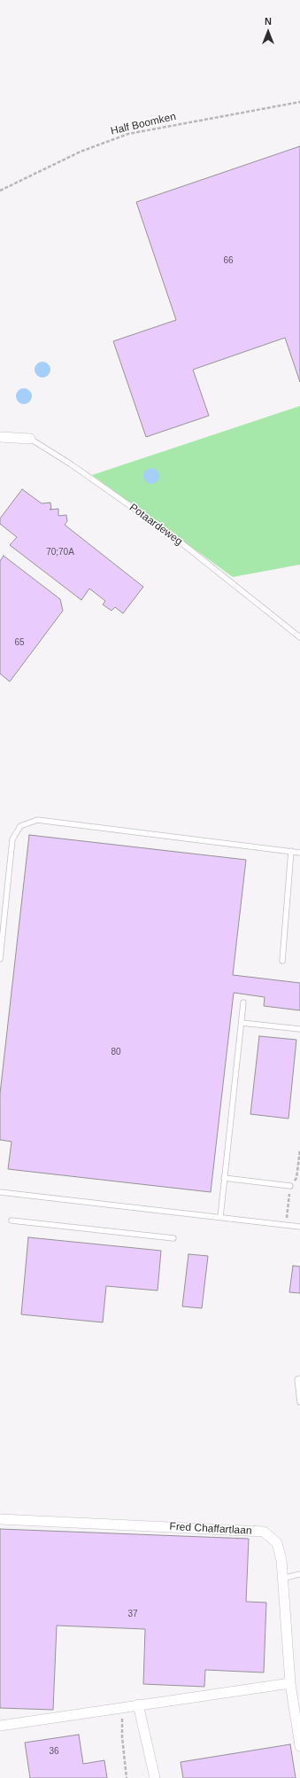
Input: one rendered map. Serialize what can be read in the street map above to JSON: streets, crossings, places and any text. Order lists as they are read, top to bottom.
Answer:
{
  "streets": {
    "street": ["Potaardeweg", "Fred Chaffartlaan"],
    "path": ["Half Boomken"]
  },
  "house_numbers": [
    "66",
    "70;70A",
    "65",
    "80",
    "37",
    "36"
  ],
  "north": "top"
}
